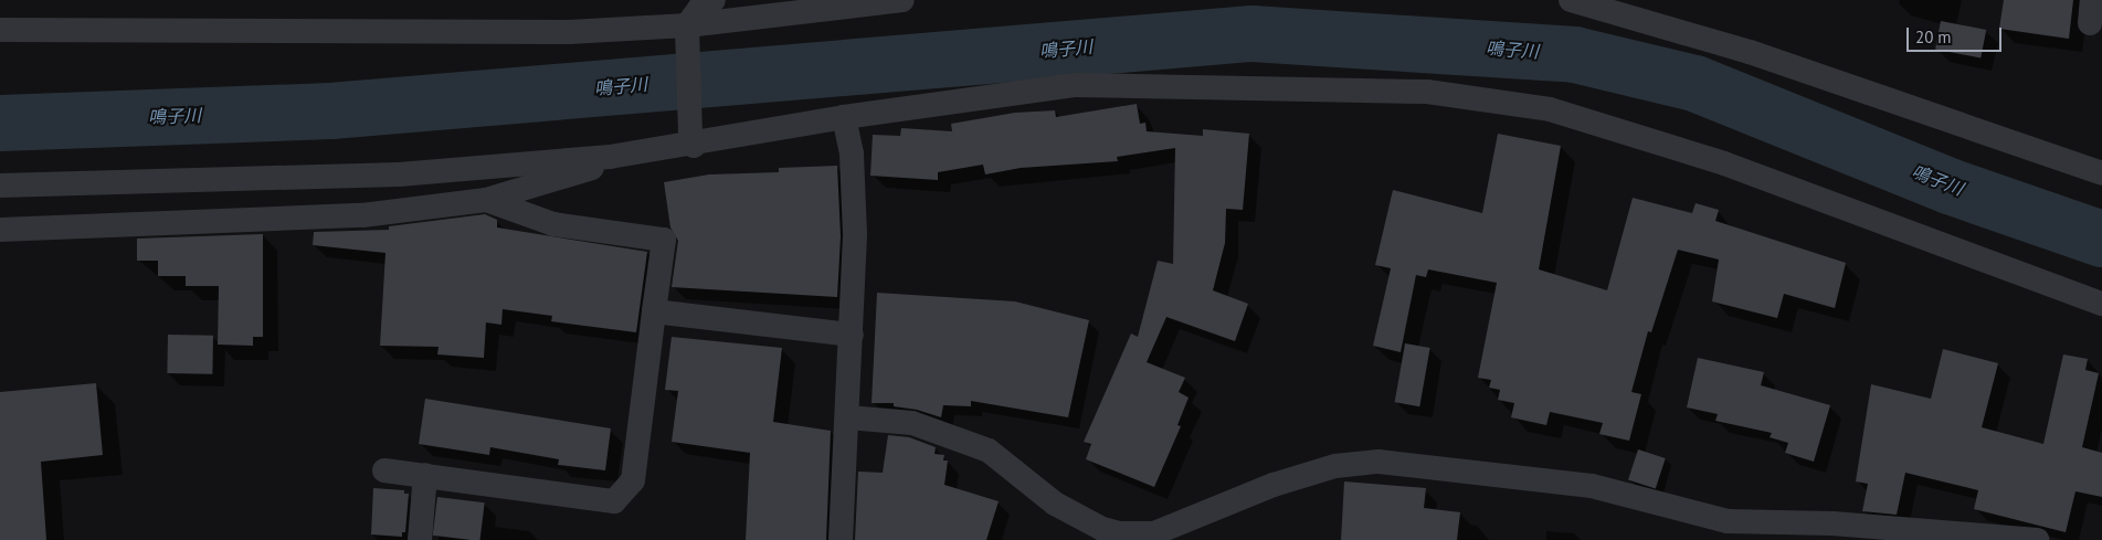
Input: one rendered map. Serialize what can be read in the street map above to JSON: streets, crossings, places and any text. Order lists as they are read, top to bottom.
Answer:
{
  "water": ["鳴子川"],
  "scale_bar": "20 m"
}
